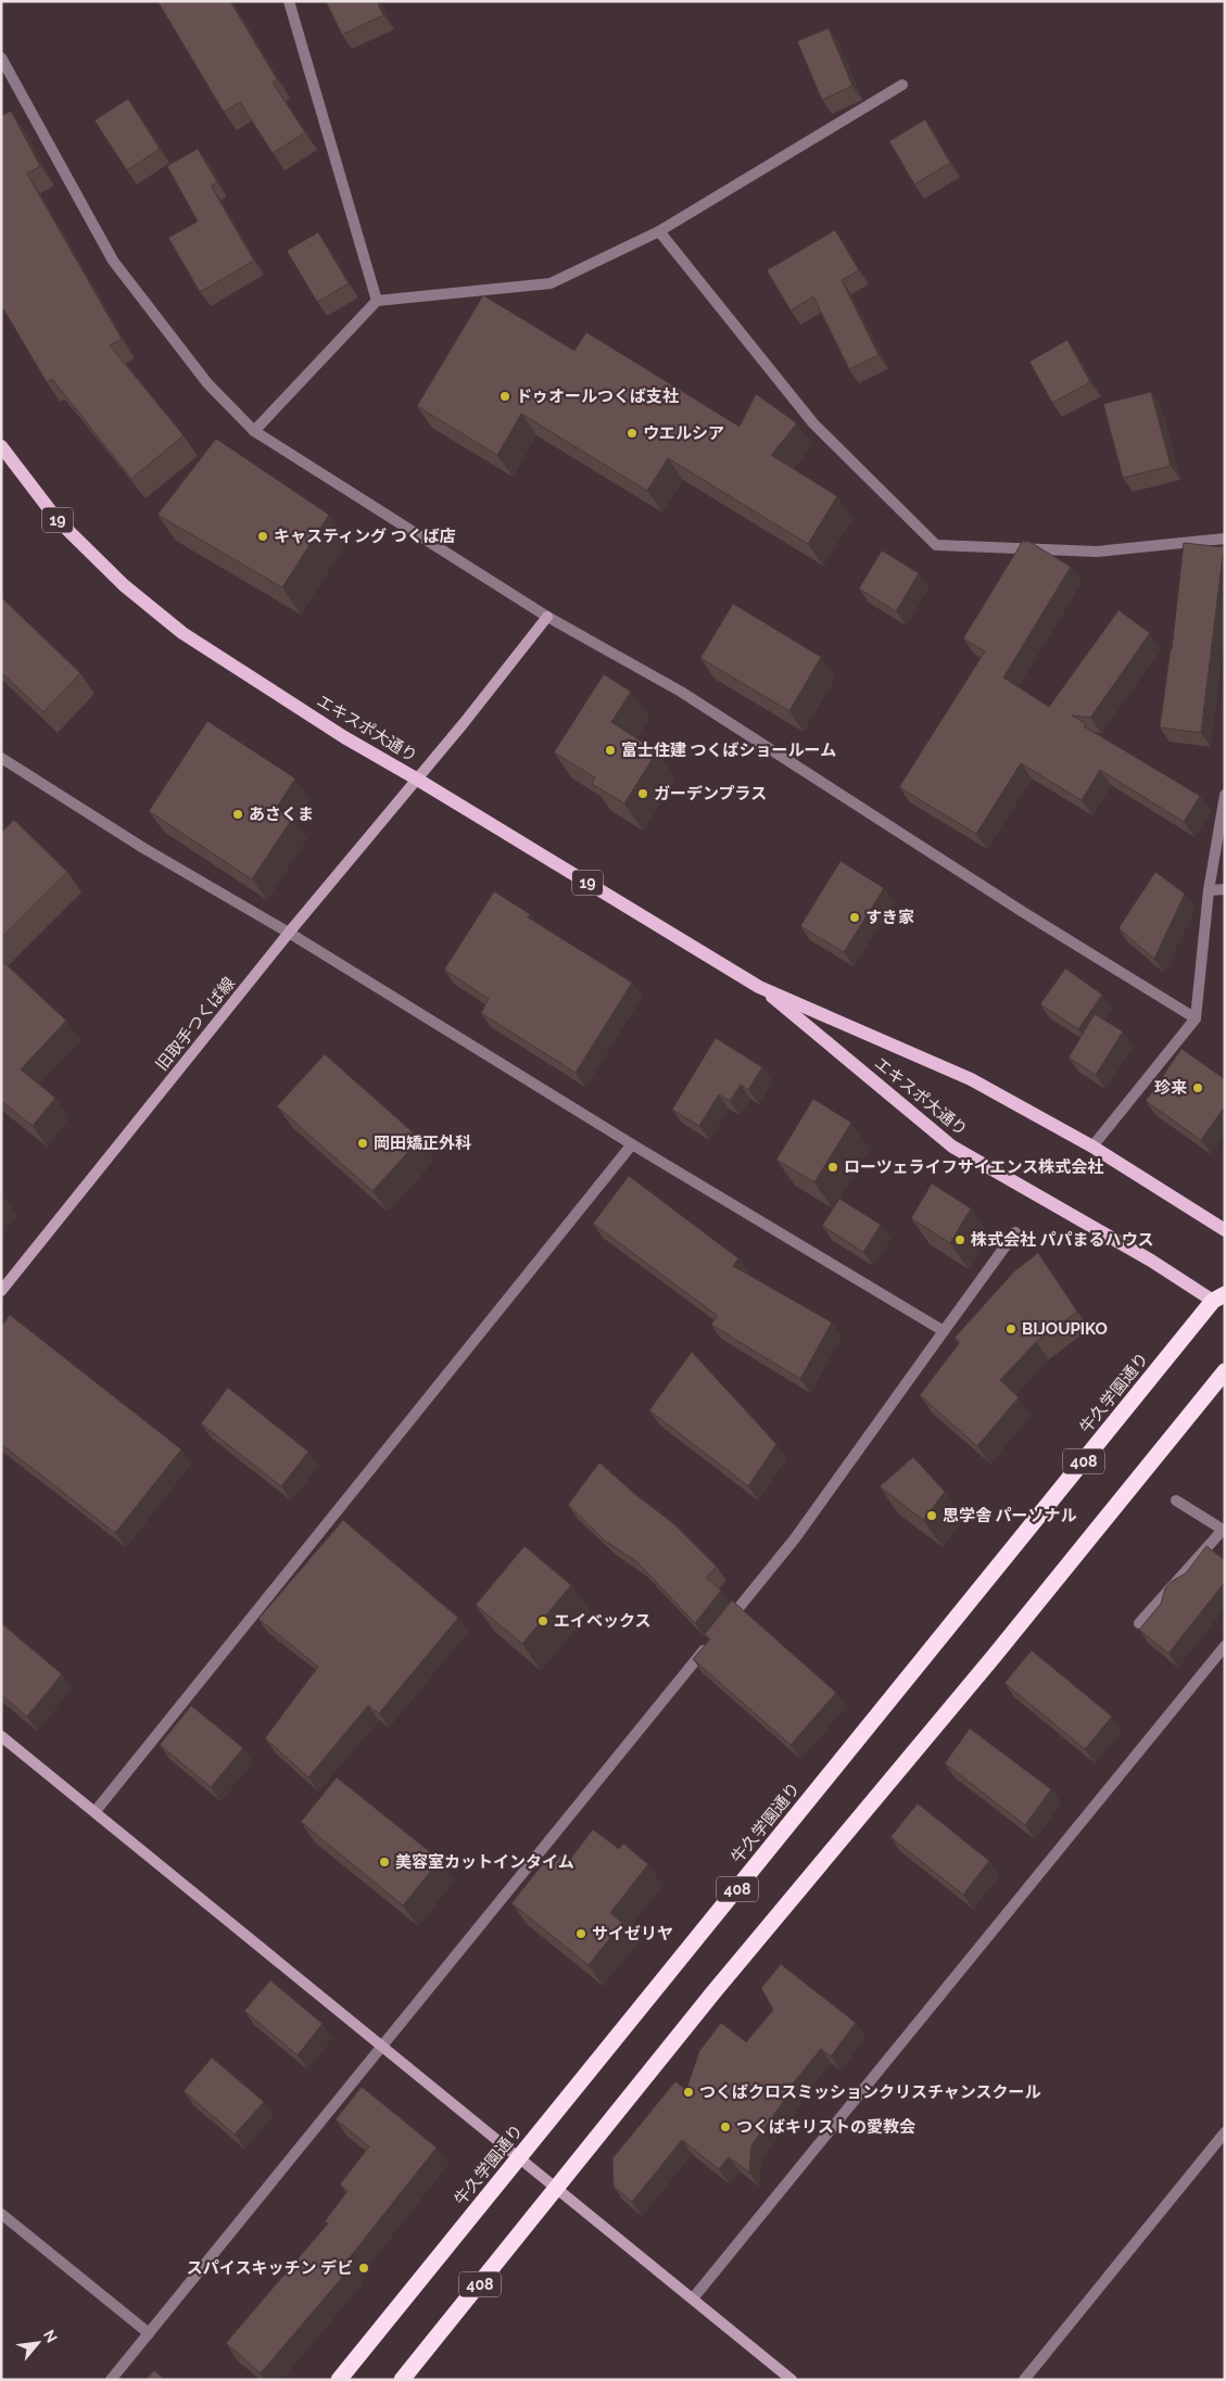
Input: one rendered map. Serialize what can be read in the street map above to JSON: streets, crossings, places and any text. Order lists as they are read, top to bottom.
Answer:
{
  "streets": {
    "highway": ["牛久学園通り", "408"],
    "main road": ["19", "エキスポ大通り"],
    "street": ["旧取手つくば線"]
  },
  "crossings": [
    ["エキスポ大通り", "旧取手つくば線"],
    ["エキスポ大通り", "牛久学園通り"]
  ],
  "places": [
    "ドゥオールつくば支社",
    "ウエルシア",
    "キャスティング つくば店",
    "富士住建 つくばショールーム",
    "ガーデンプラス",
    "あさくま",
    "すき家",
    "珍来",
    "岡田矯正外科",
    "ローツェライフサイエンス株式会社",
    "株式会社 パパまるハウス",
    "BIJOUPIKO",
    "思学舎 パーソナル",
    "エイベックス",
    "美容室カットインタイム",
    "サイゼリヤ",
    "つくばクロスミッションクリスチャンスクール",
    "つくばキリストの愛教会",
    "スパイスキッチン デビ"
  ],
  "north": "top right"
}
